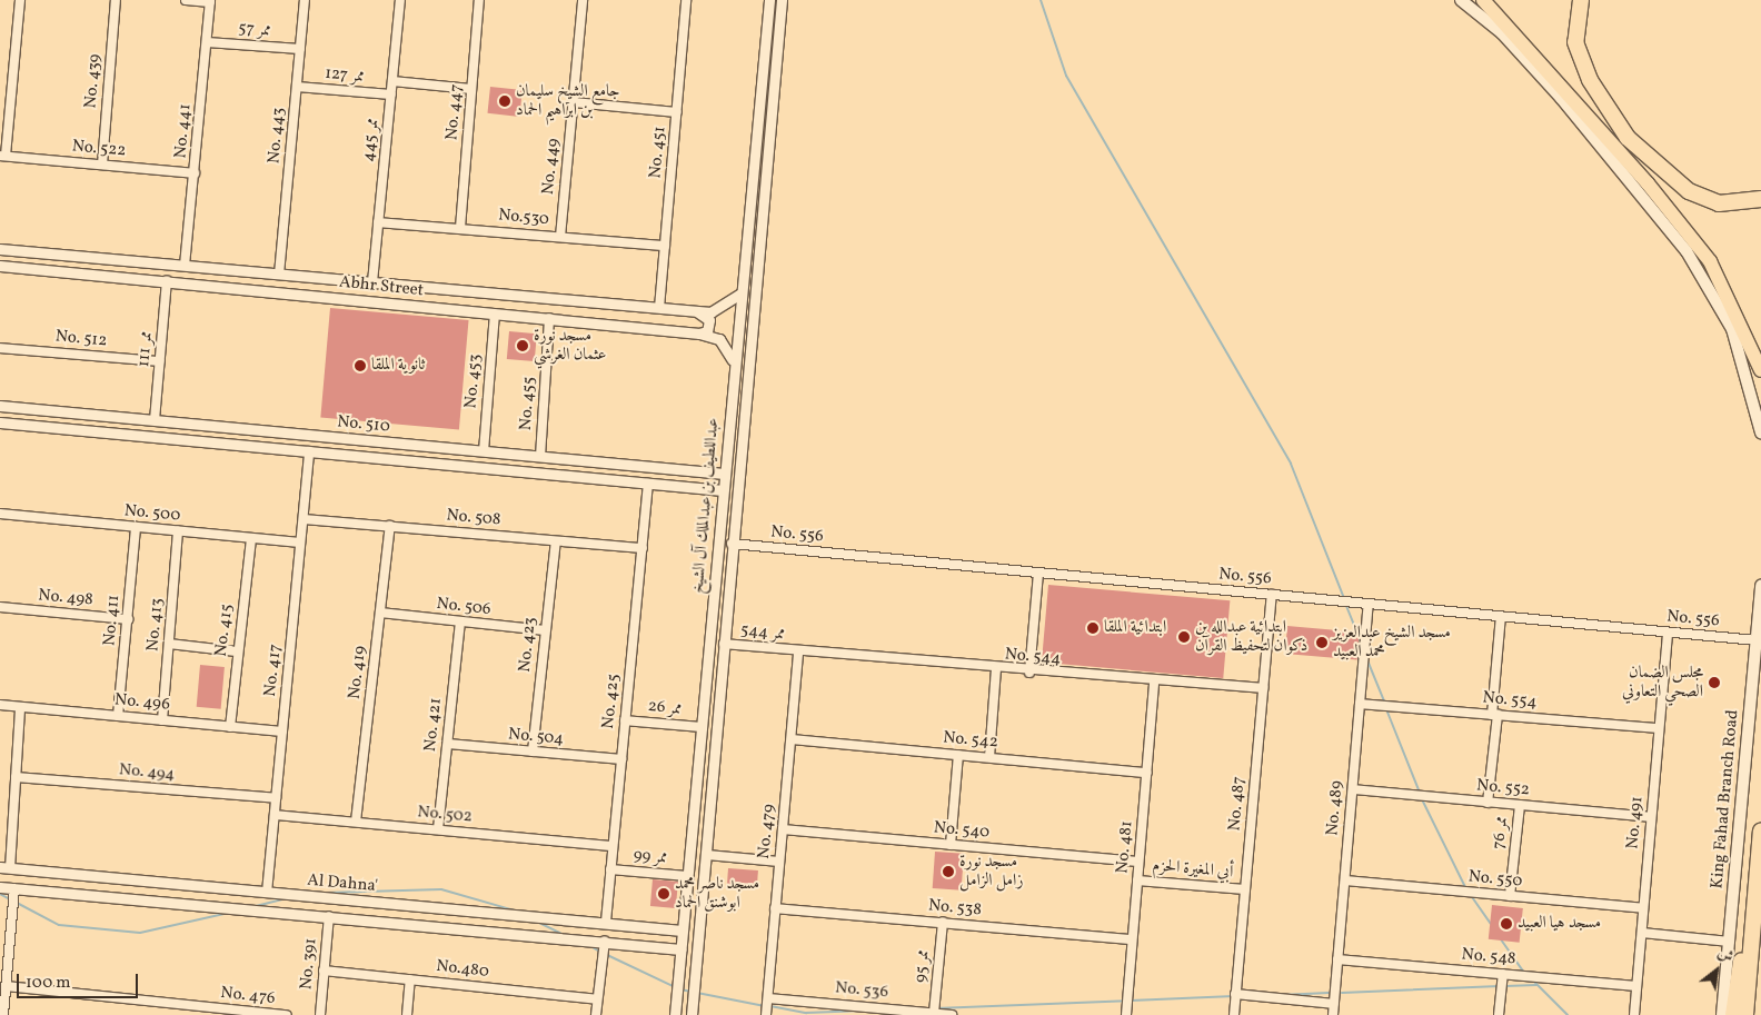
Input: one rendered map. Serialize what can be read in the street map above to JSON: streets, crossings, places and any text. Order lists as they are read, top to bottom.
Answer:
{
  "streets": {
    "main road": ["King Fahad Branch Road"],
    "street": [
      "ممر 57",
      "ممر 127",
      "No. 439",
      "No. 447",
      "No. 441",
      "No. 443",
      "ممر 445",
      "No. 522",
      "No. 451",
      "No. 449",
      "No.530",
      "Abhr Street",
      "No. 512",
      "ممر 111",
      "No. 453",
      "No. 455",
      "No. 510",
      "عبداللطيف بن عبدالملك آل الشيخ",
      "No. 500",
      "No. 508",
      "No. 556",
      "No. 498",
      "No. 506",
      "No. 411",
      "No. 413",
      "No. 415",
      "ممر 544",
      "No. 423",
      "No. 544",
      "No. 417",
      "No. 419",
      "No. 554",
      "No. 425",
      "No. 496",
      "ممر 26",
      "No. 421",
      "No. 504",
      "No. 542",
      "No. 494",
      "No. 552",
      "No. 487",
      "No. 489",
      "No. 502",
      "No. 491",
      "No. 540",
      "No. 479",
      "ممر 76",
      "No. 481",
      "ممر 99",
      "أبي المغيرة الحزم",
      "No. 550",
      "Al Dahna'",
      "No. 538",
      "No. 548",
      "No. 391",
      "ممر 95",
      "No.480",
      "No. 536",
      "No. 476"
    ]
  },
  "crossings": [
    ["ممر 57", "No. 441"],
    ["ممر 57", "No. 443"],
    ["ممر 127", "No. 443"],
    ["ممر 127", "ممر 445"],
    ["No. 439", "No. 522"],
    ["No. 447", "No.530"],
    ["No. 441", "No. 522"],
    ["No. 441", "Abhr Street"],
    ["No. 443", "Abhr Street"],
    ["ممر 445", "No.530"],
    ["ممر 445", "Abhr Street"],
    ["No. 451", "No.530"],
    ["No. 451", "Abhr Street"],
    ["No. 449", "No.530"],
    ["Abhr Street", "ممر 111"],
    ["Abhr Street", "No. 453"],
    ["Abhr Street", "No. 455"],
    ["Abhr Street", "عبداللطيف بن عبدالملك آل الشيخ"],
    ["No. 512", "ممر 111"],
    ["ممر 111", "No. 510"],
    ["No. 453", "No. 510"],
    ["No. 455", "No. 510"],
    ["No. 510", "عبداللطيف بن عبدالملك آل الشيخ"],
    ["No. 510", "No. 417"],
    ["No. 510", "No. 425"],
    ["عبداللطيف بن عبدالملك آل الشيخ", "No. 556"],
    ["عبداللطيف بن عبدالملك آل الشيخ", "ممر 544"],
    ["عبداللطيف بن عبدالملك آل الشيخ", "ممر 26"],
    ["عبداللطيف بن عبدالملك آل الشيخ", "ممر 99"],
    ["عبداللطيف بن عبدالملك آل الشيخ", "Al Dahna'"],
    ["No. 500", "No. 411"],
    ["No. 500", "No. 413"],
    ["No. 500", "No. 415"],
    ["No. 500", "No. 417"],
    ["No. 508", "No. 423"],
    ["No. 508", "No. 417"],
    ["No. 508", "No. 419"],
    ["No. 508", "No. 425"],
    ["No. 556", "King Fahad Branch Road"],
    ["No. 556", "No. 487"],
    ["No. 556", "No. 489"],
    ["No. 556", "No. 491"],
    ["No. 498", "No. 411"],
    ["No. 506", "No. 423"],
    ["No. 506", "No. 419"],
    ["No. 506", "No. 421"],
    ["No. 411", "No. 496"],
    ["No. 413", "No. 496"],
    ["No. 415", "No. 496"],
    ["ممر 544", "No. 544"],
    ["ممر 544", "No. 479"],
    ["No. 423", "No. 504"],
    ["No. 544", "No. 487"],
    ["No. 544", "No. 479"],
    ["No. 544", "No. 481"],
    ["No. 417", "No. 496"],
    ["No. 417", "No. 494"],
    ["No. 417", "No. 502"],
    ["No. 417", "Al Dahna'"],
    ["No. 419", "No. 502"],
    ["No. 554", "No. 489"],
    ["No. 554", "No. 491"],
    ["No. 425", "ممر 26"],
    ["No. 425", "No. 504"],
    ["No. 425", "No. 502"],
    ["No. 425", "ممر 99"],
    ["No. 425", "Al Dahna'"],
    ["No. 421", "No. 504"],
    ["No. 421", "No. 502"],
    ["No. 542", "No. 479"],
    ["No. 542", "No. 481"],
    ["No. 552", "No. 489"],
    ["No. 552", "No. 491"],
    ["No. 552", "ممر 76"],
    ["No. 487", "أبي المغيرة الحزم"],
    ["No. 489", "No. 550"],
    ["No. 489", "No. 548"],
    ["No. 491", "No. 550"],
    ["No. 491", "No. 548"],
    ["No. 540", "No. 479"],
    ["No. 540", "No. 481"],
    ["No. 479", "No. 538"],
    ["No. 479", "No. 536"],
    ["ممر 76", "No. 550"],
    ["No. 481", "أبي المغيرة الحزم"],
    ["No. 481", "No. 538"],
    ["Al Dahna'", "No. 391"],
    ["No. 538", "ممر 95"],
    ["No. 391", "No.480"],
    ["ممر 95", "No. 536"]
  ],
  "places": [
    "جامع الشيخ سليمان بن ابراهيم الحماد",
    "مسجد نورة عثمان الغرشي",
    "ثانوية الملقا",
    "ابتدائية الملقا",
    "ابتدائية عبدالله بن ذكوان لتحفيظ القرآن",
    "مسجد الشيخ عبدالعزيز محمد العبيد",
    "مجلس الضمان الصحي التعاوني",
    "مسجد نورة زامل الزامل",
    "مسجد ناصر محمد ابوشنق الحماد",
    "مسجد هيا العبيد"
  ],
  "scale_bar": "100 m",
  "north": "top right"
}
